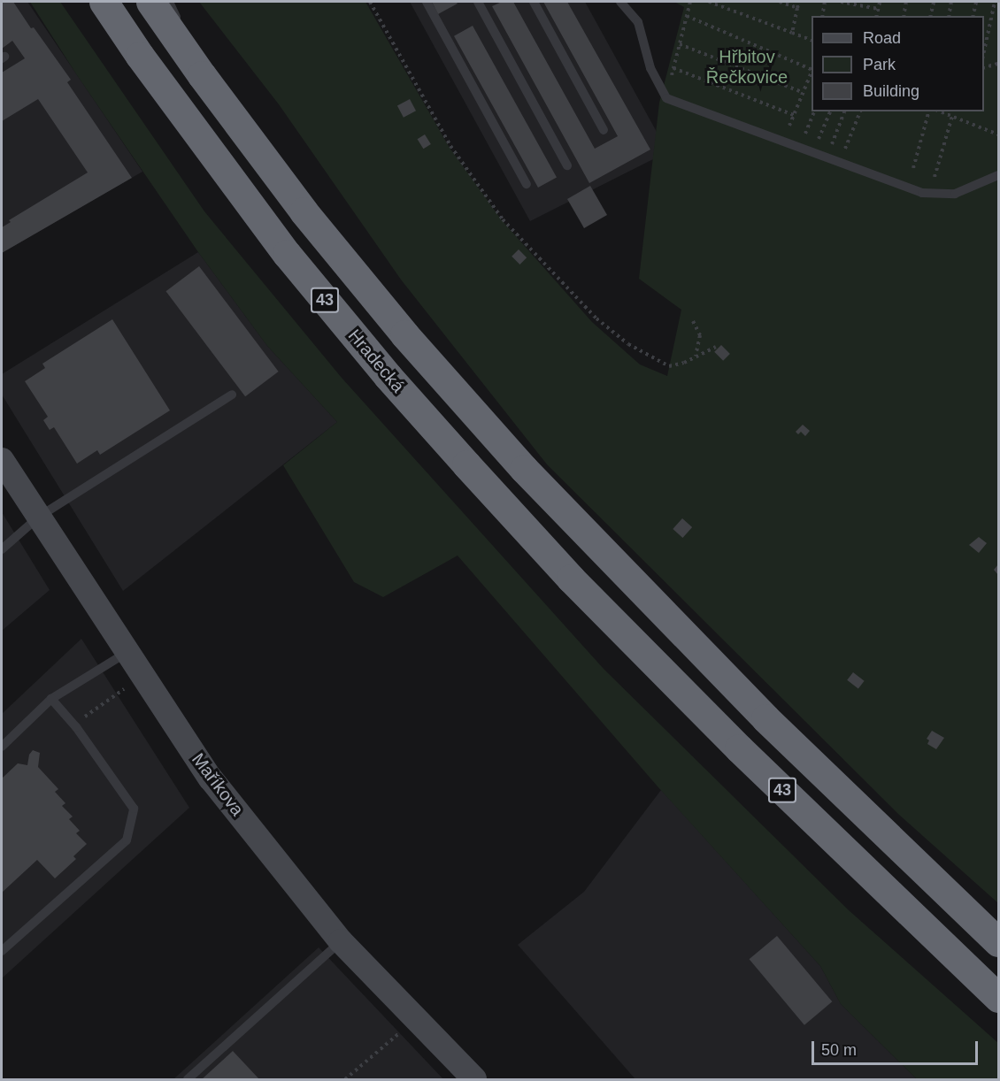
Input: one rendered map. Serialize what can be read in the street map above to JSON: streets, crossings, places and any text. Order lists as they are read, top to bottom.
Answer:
{
  "streets": {
    "highway": ["43", "Hradecká"],
    "street": ["Maříkova"]
  },
  "parks": ["Hřbitov Řečkovice"],
  "legend": ["Road", "Park", "Building"],
  "scale_bar": "50 m"
}
